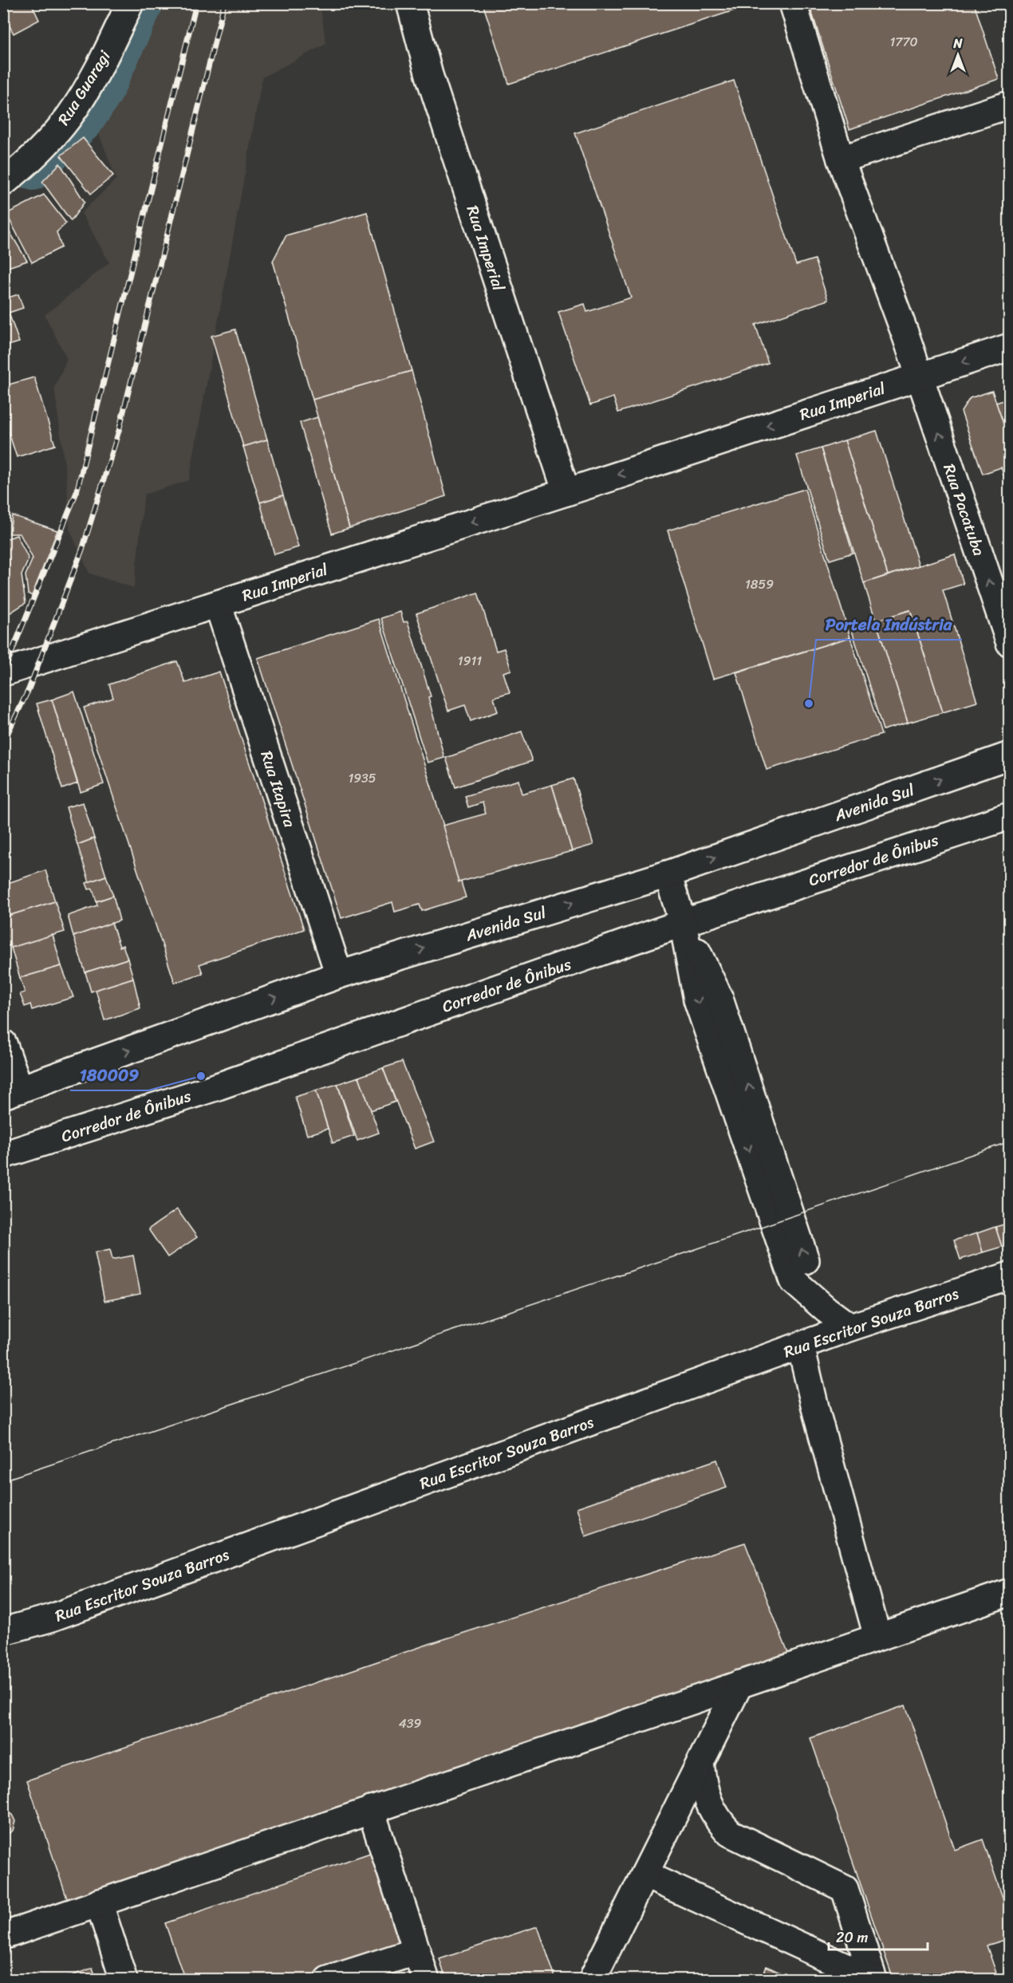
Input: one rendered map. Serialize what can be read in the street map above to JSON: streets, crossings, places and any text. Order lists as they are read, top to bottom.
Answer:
{
  "streets": {
    "main road": [
      "Rua Guaragi",
      "Rua Imperial",
      "Rua Pacatuba",
      "Rua Itapira",
      "Avenida Sul",
      "Corredor de Ônibus",
      "Rua Escritor Souza Barros"
    ]
  },
  "crossings": [
    ["Rua Imperial", "Rua Pacatuba"],
    ["Rua Imperial", "Rua Itapira"],
    ["Rua Itapira", "Avenida Sul"]
  ],
  "one_way": ["Rua Imperial", "Rua Pacatuba", "Avenida Sul"],
  "places": ["Portela Indústria", "180009"],
  "house_numbers": [
    "1770",
    "1859",
    "1911",
    "1935",
    "439"
  ],
  "scale_bar": "20 m",
  "north": "top"
}
